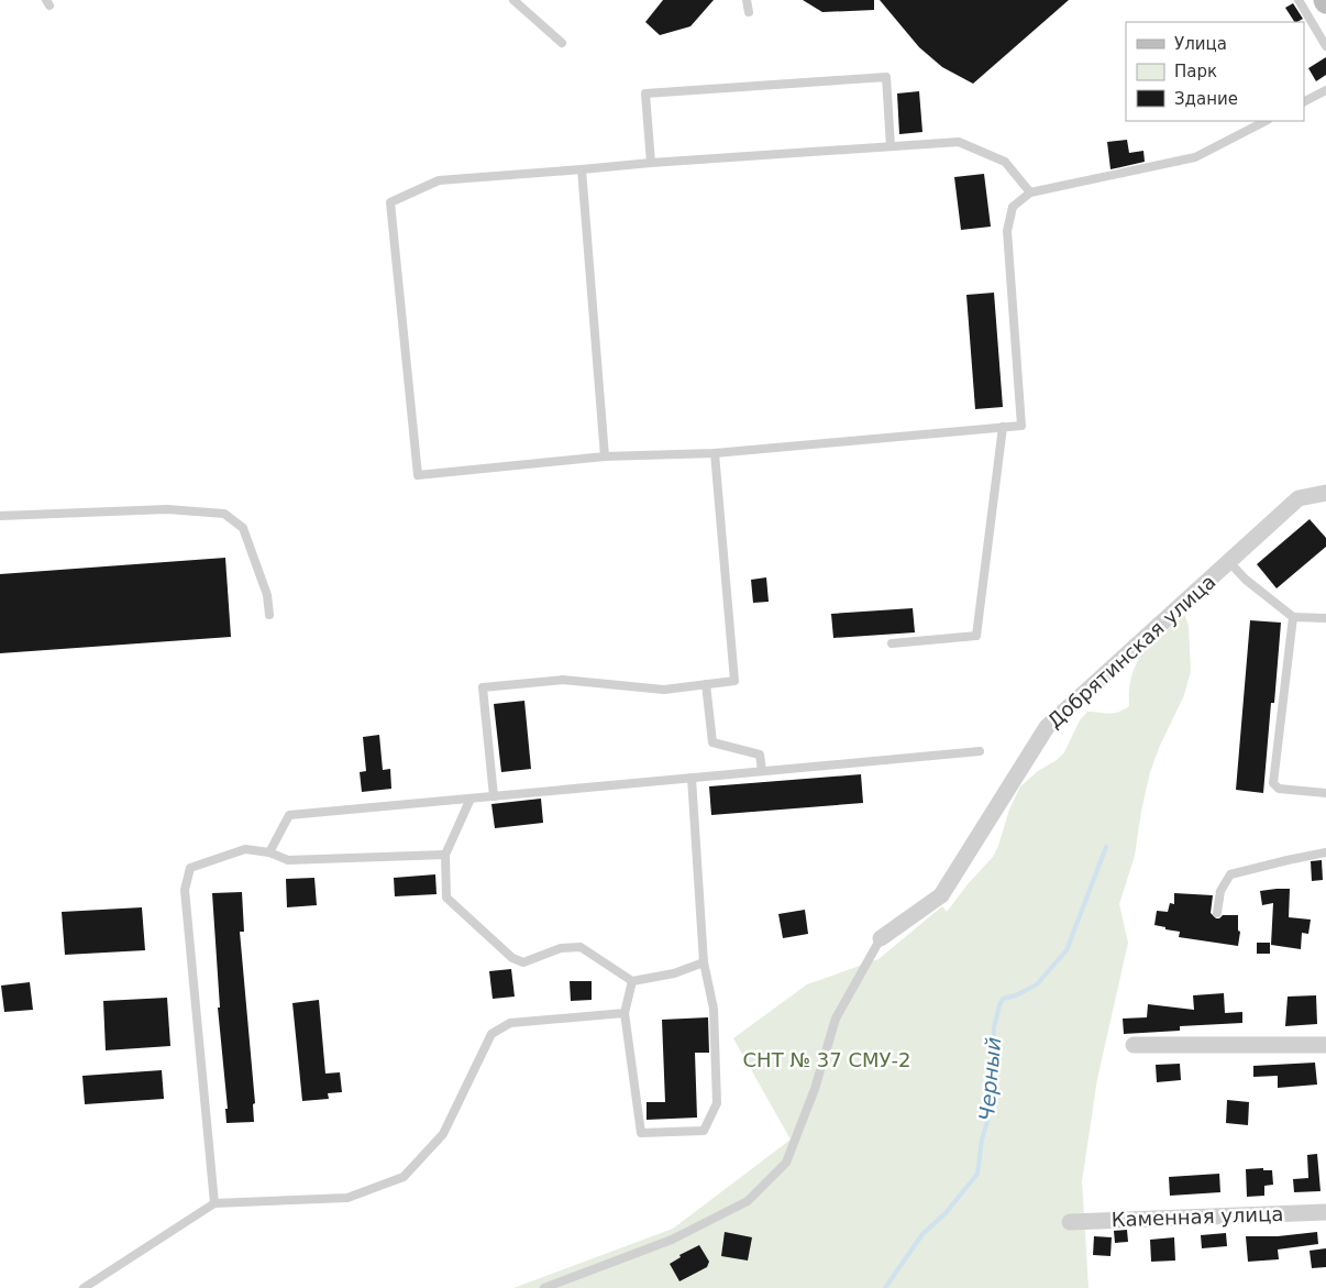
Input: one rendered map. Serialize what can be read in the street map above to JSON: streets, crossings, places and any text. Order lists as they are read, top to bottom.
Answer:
{
  "streets": {
    "street": ["Добрятинская улица", "Каменная улица"]
  },
  "water": ["Черный"],
  "parks": ["СНТ № 37 СМУ-2"],
  "legend": ["Улица", "Парк", "Здание"]
}
